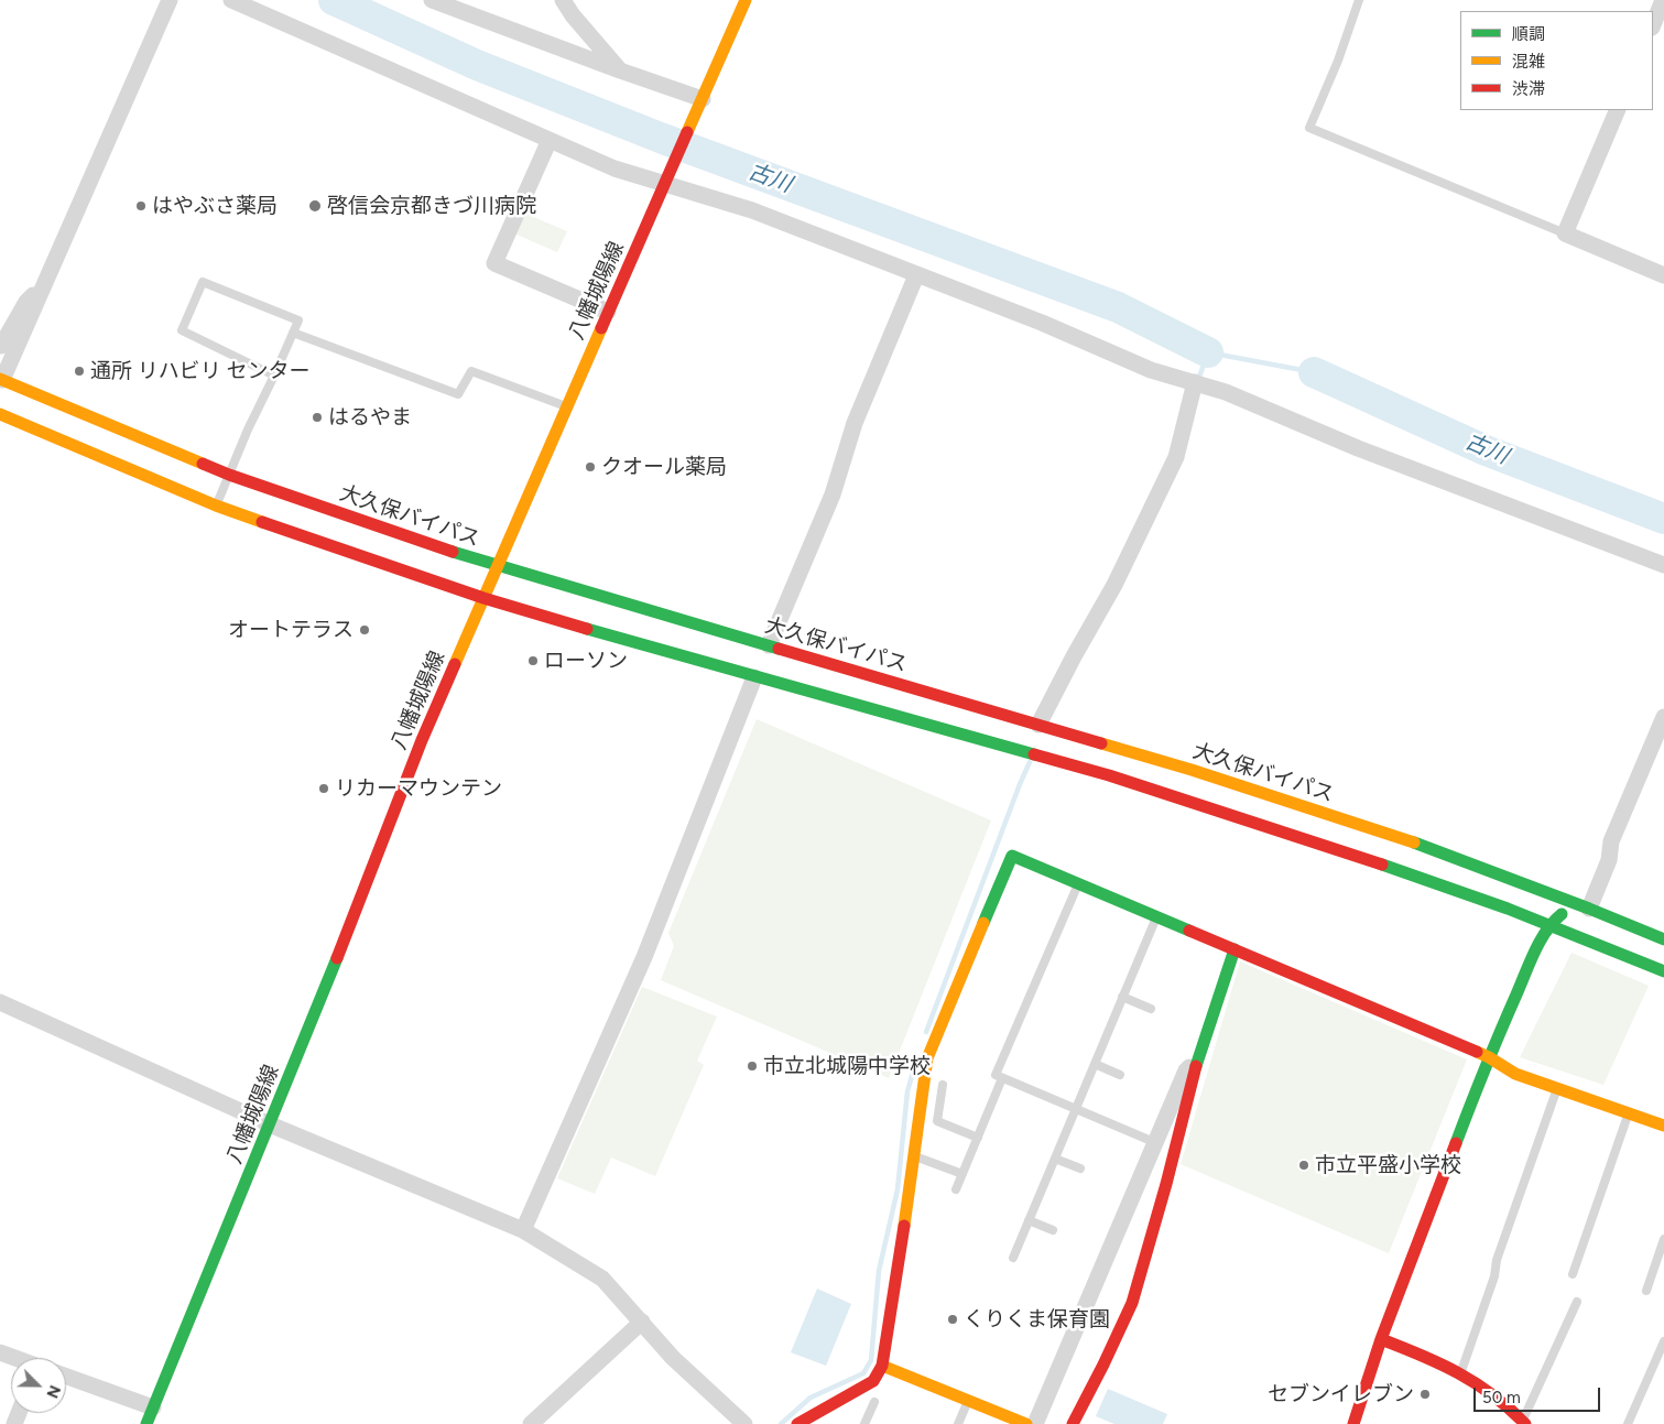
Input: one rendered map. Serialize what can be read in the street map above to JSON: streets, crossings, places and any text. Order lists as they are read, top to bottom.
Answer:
{
  "streets": {
    "main road": ["八幡城陽線", "大久保バイパス"]
  },
  "crossings": [
    ["八幡城陽線", "大久保バイパス"]
  ],
  "water": ["古川"],
  "places": [
    "はやぶさ薬局",
    "啓信会京都きづ川病院",
    "通所 リハビリ センター",
    "はるやま",
    "クオール薬局",
    "オートテラス",
    "ローソン",
    "リカーマウンテン",
    "市立北城陽中学校",
    "市立平盛小学校",
    "くりくま保育園",
    "セブンイレブン"
  ],
  "legend": ["順調", "混雑", "渋滞"],
  "scale_bar": "50 m",
  "north": "bottom right"
}
